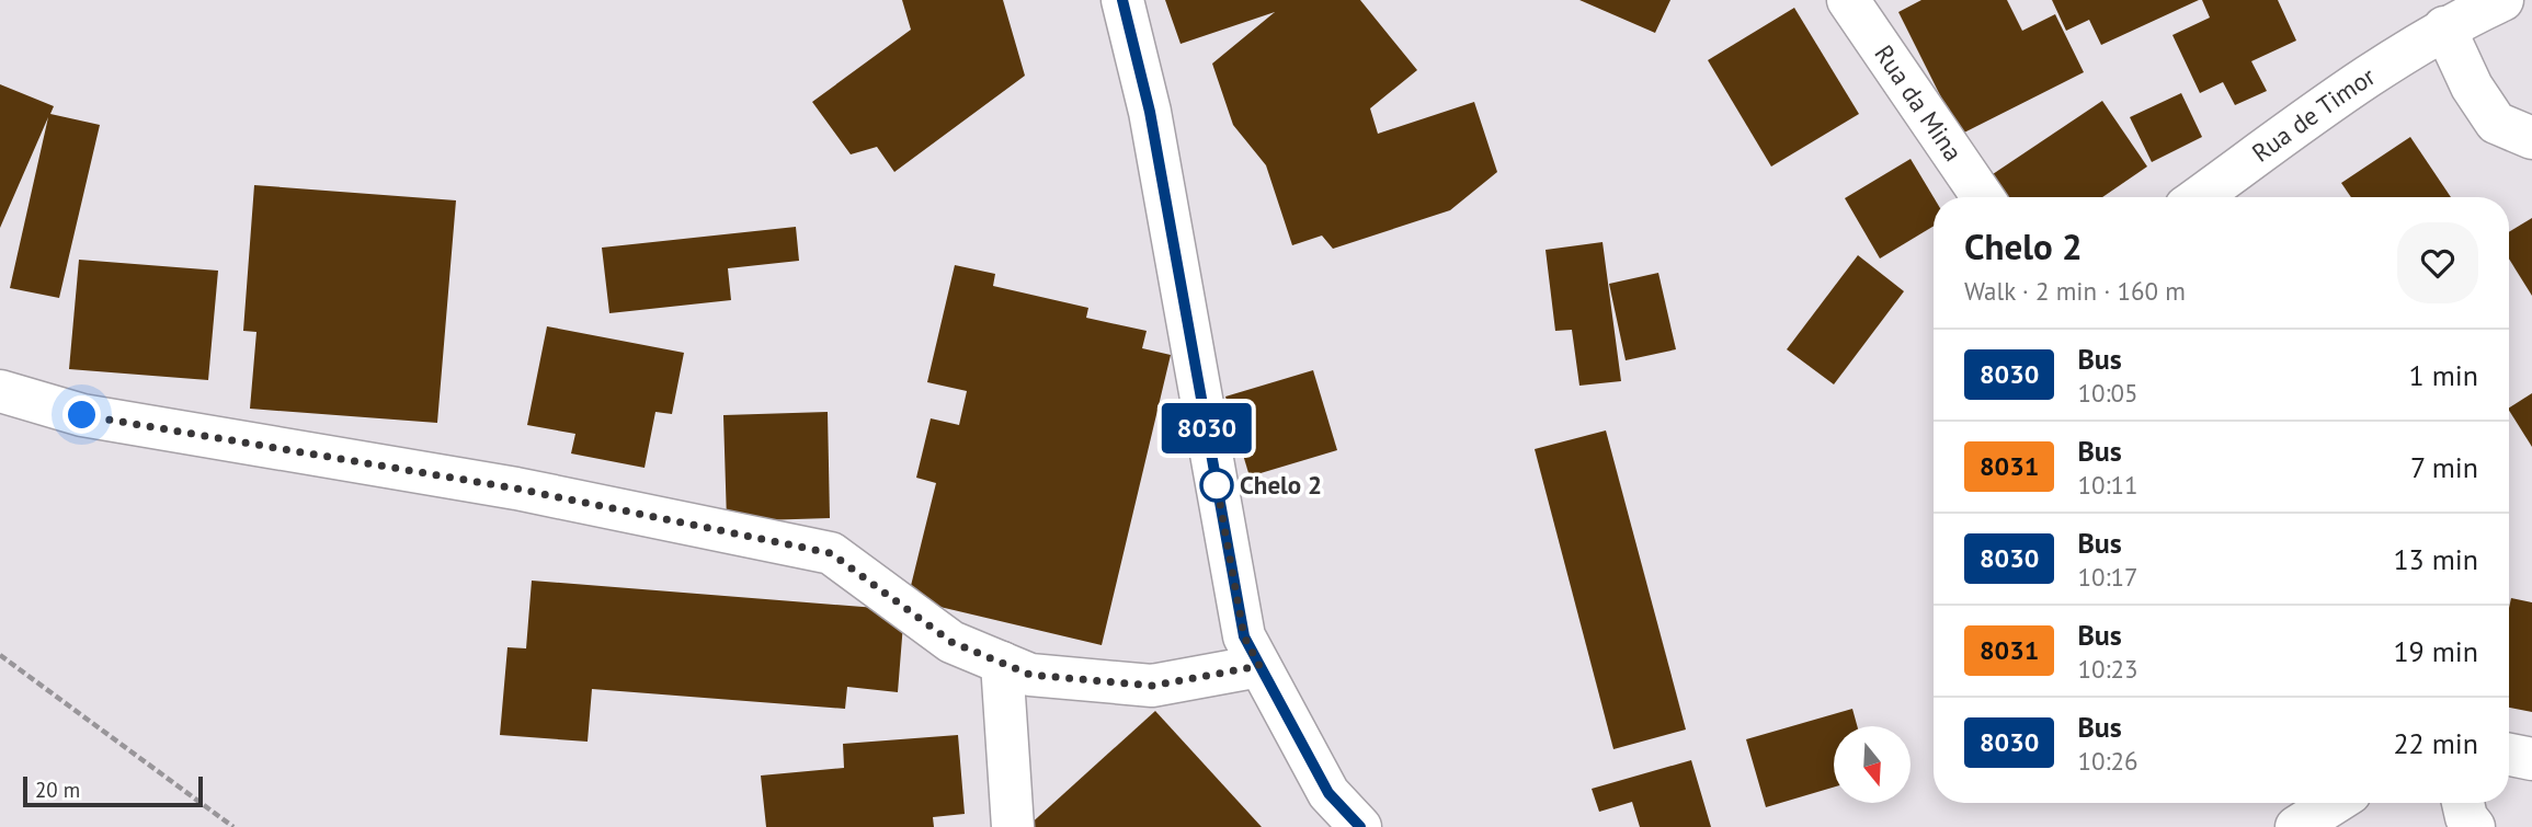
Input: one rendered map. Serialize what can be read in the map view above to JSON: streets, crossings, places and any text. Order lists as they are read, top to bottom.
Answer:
{
  "streets": {
    "street": ["Rua da Mina", "Rua de Timor"]
  },
  "places": ["Chelo 2"],
  "lines": ["bus line 8030"],
  "scale_bar": "20 m",
  "north": "bottom",
  "page": {
    "on_map": "8030",
    "heading": ["Chelo 2", "Walk · 2 min · 160 m"],
    "list": [
      {
        "mark": "8030",
        "name": "Bus",
        "note": "10:05",
        "value": "1 min"
      },
      {
        "mark": "8031",
        "name": "Bus",
        "note": "10:11",
        "value": "7 min"
      },
      {
        "mark": "8030",
        "name": "Bus",
        "note": "10:17",
        "value": "13 min"
      },
      {
        "mark": "8031",
        "name": "Bus",
        "note": "10:23",
        "value": "19 min"
      },
      {
        "mark": "8030",
        "name": "Bus",
        "note": "10:26",
        "value": "22 min"
      }
    ],
    "scale": "20 m"
  }
}
